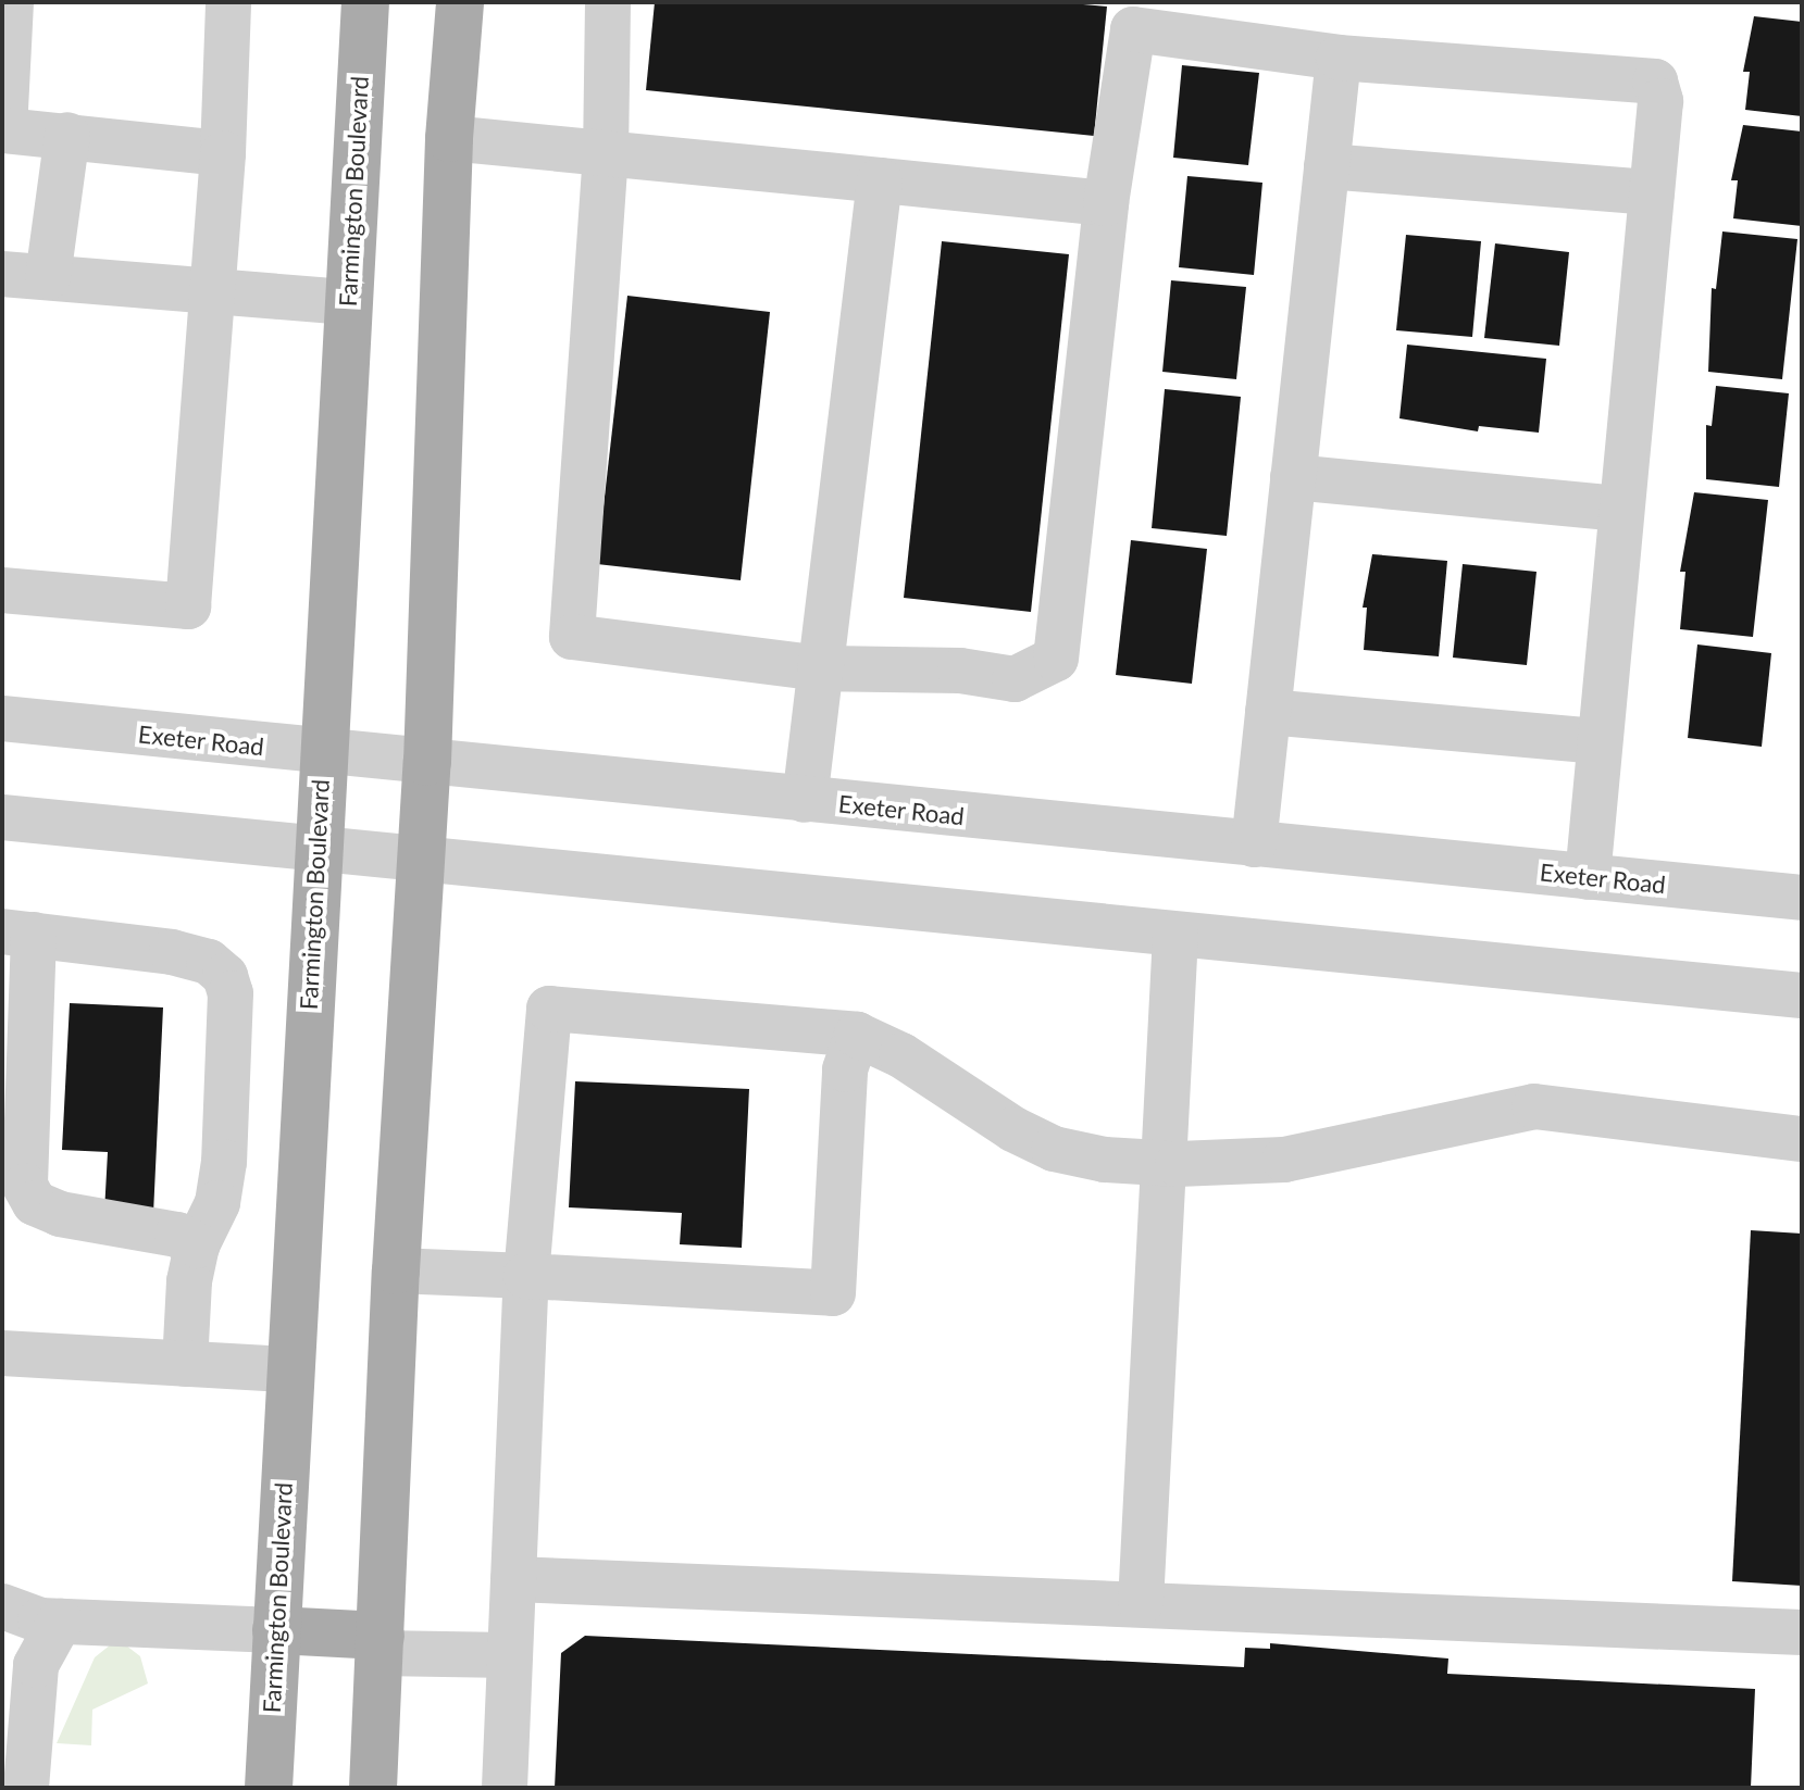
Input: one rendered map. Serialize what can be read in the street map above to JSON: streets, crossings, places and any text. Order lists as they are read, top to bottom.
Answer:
{
  "streets": {
    "main road": ["Farmington Boulevard"],
    "street": ["Exeter Road"]
  },
  "crossings": [
    ["Farmington Boulevard", "Exeter Road"]
  ]
}
